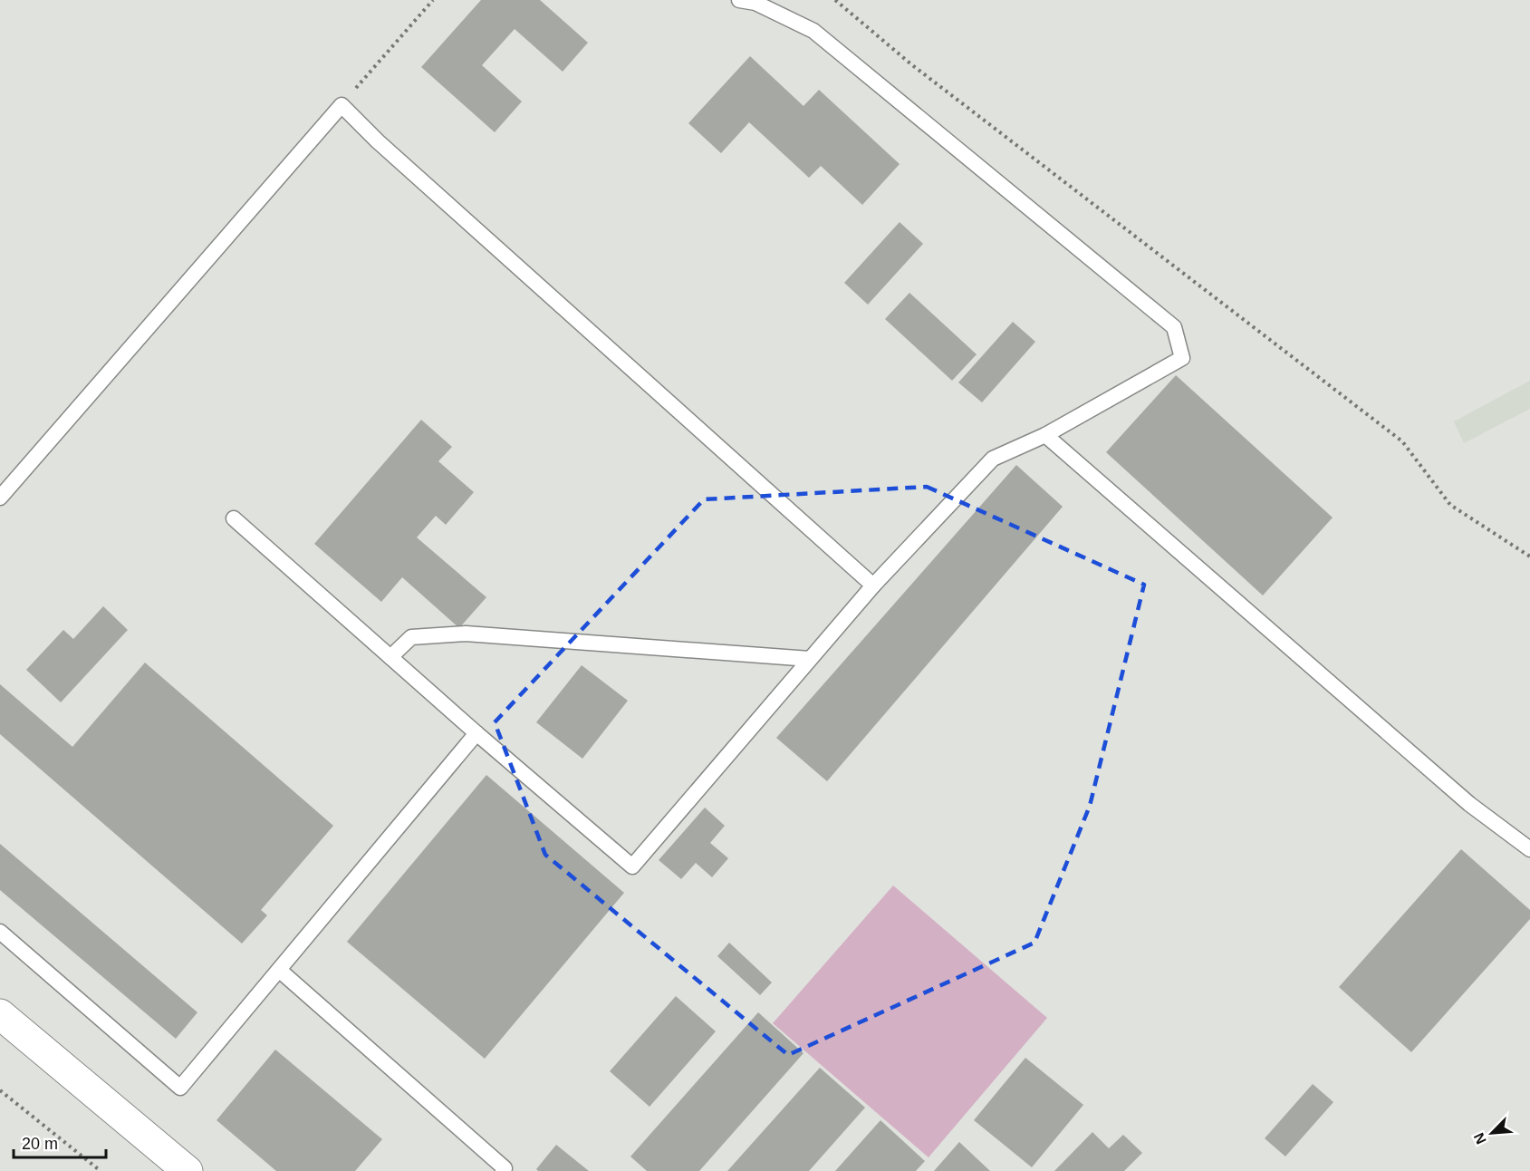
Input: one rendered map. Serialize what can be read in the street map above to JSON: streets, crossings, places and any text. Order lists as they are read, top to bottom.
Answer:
{
  "scale_bar": "20 m",
  "north": "bottom left"
}
